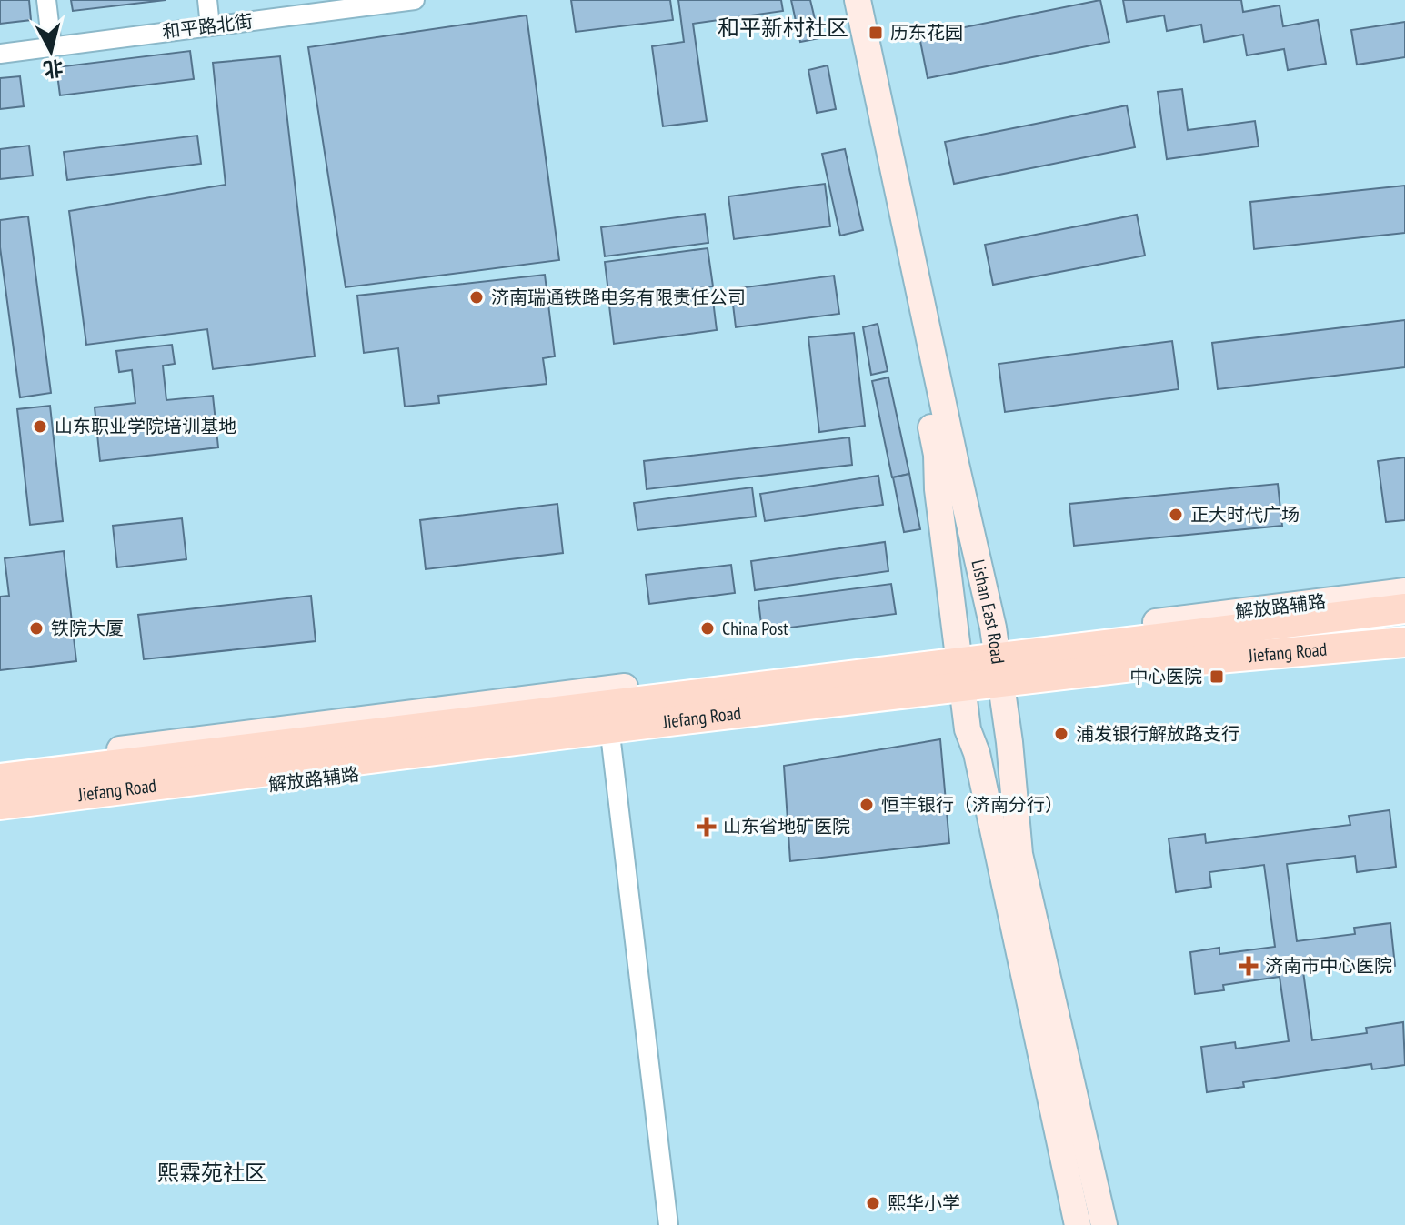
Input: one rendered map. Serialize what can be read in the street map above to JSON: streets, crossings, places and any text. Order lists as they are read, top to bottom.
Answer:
{
  "streets": {
    "main road": ["Jiefang Road"],
    "street": ["和平路北街", "解放路辅路", "Lishan East Road"]
  },
  "crossings": [
    ["解放路辅路", "Jiefang Road"],
    ["Lishan East Road", "Jiefang Road"]
  ],
  "districts": ["和平新村社区", "熙霖苑社区"],
  "places": {
    "transit": ["历东花园", "中心医院"],
    "other": [
      "济南瑞通铁路电务有限责任公司",
      "山东职业学院培训基地",
      "正大时代广场",
      "铁院大厦",
      "China Post",
      "浦发银行解放路支行",
      "恒丰银行（济南分行）",
      "熙华小学"
    ],
    "health": ["山东省地矿医院", "济南市中心医院"]
  },
  "north": "bottom"
}
